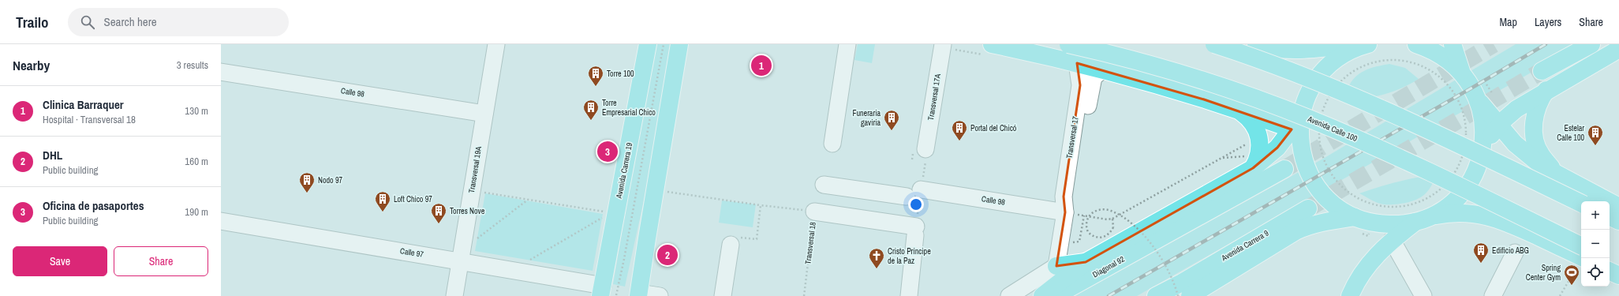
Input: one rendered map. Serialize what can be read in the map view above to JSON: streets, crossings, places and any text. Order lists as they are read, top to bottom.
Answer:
{
  "streets": {
    "main road": [
      "Avenida Calle 100",
      "Avenida Carrera 19",
      "Avenida Carrera 9",
      "Diagonal 92"
    ],
    "street": [
      "Calle 98",
      "Transversal 17A",
      "Transversal 17",
      "Transversal 19A",
      "Calle 97"
    ],
    "path": ["Transversal 18"]
  },
  "crossings": [
    ["Calle 98", "Transversal 17"],
    ["Calle 98", "Transversal 19A"],
    ["Transversal 19A", "Calle 97"],
    ["Avenida Carrera 19", "Calle 97"]
  ],
  "places": {
    "building": [
      "Torre 100",
      "Torre Empresarial Chico",
      "Funeraria gaviria",
      "Portal del Chicó",
      "Estelar Calle 100",
      "Nodo 97",
      "Loft Chico 97",
      "Torres Nove",
      "Edificio ABG"
    ],
    "church": ["Cristo Príncipe de la Paz"],
    "sports": ["Spring Center Gym"]
  },
  "page": {
    "header": "Trailo",
    "search": "Search here",
    "nav": ["Map", "Layers", "Share"],
    "heading": ["Nearby", "3 results"],
    "pins": ["1", "3", "2"],
    "list": [
      {
        "mark": "1",
        "name": "Clinica Barraquer",
        "note": "Hospital · Transversal 18",
        "value": "130 m"
      },
      {
        "mark": "2",
        "name": "DHL",
        "note": "Public building",
        "value": "160 m"
      },
      {
        "mark": "3",
        "name": "Oficina de pasaportes",
        "note": "Public building",
        "value": "190 m"
      }
    ],
    "map_buttons": ["+", "−"],
    "buttons": ["Save", "Share"]
  }
}
